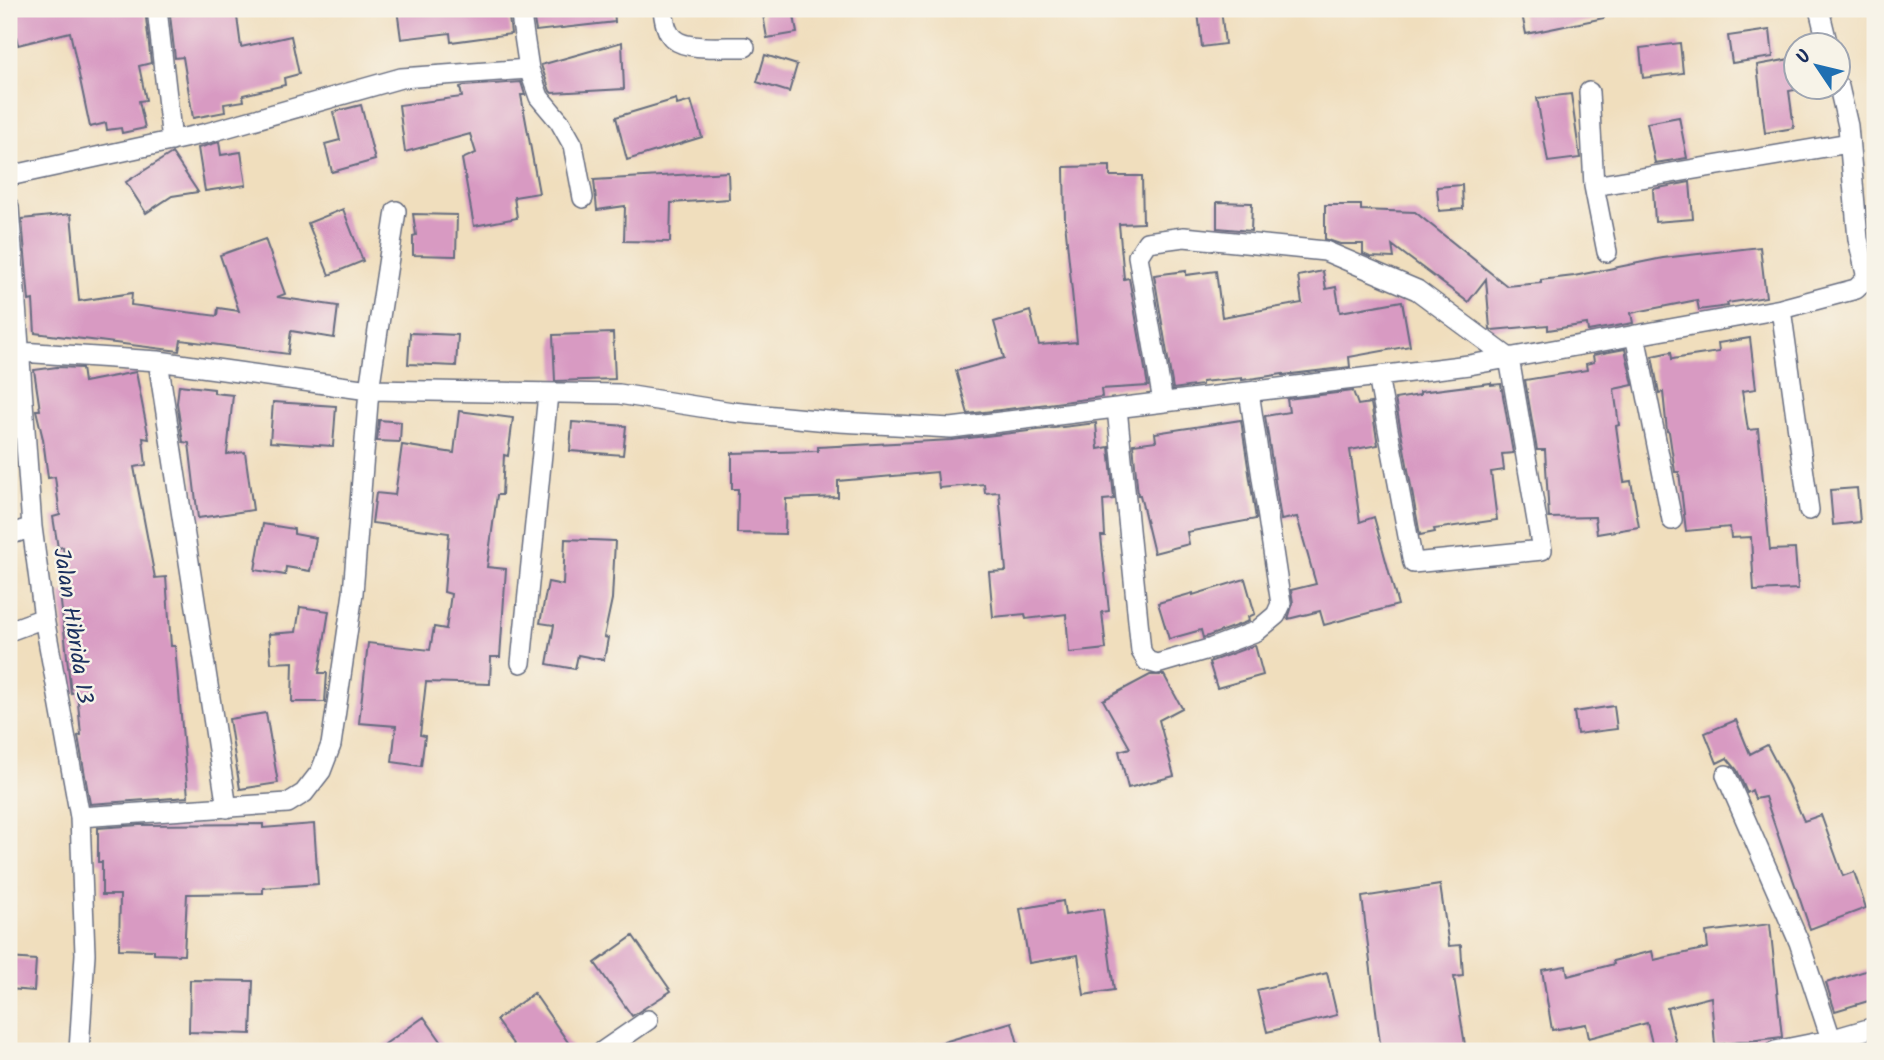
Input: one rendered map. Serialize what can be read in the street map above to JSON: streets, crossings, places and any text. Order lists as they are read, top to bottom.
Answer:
{
  "streets": {
    "street": ["Jalan Hibrida 13"]
  },
  "north": "top left"
}
